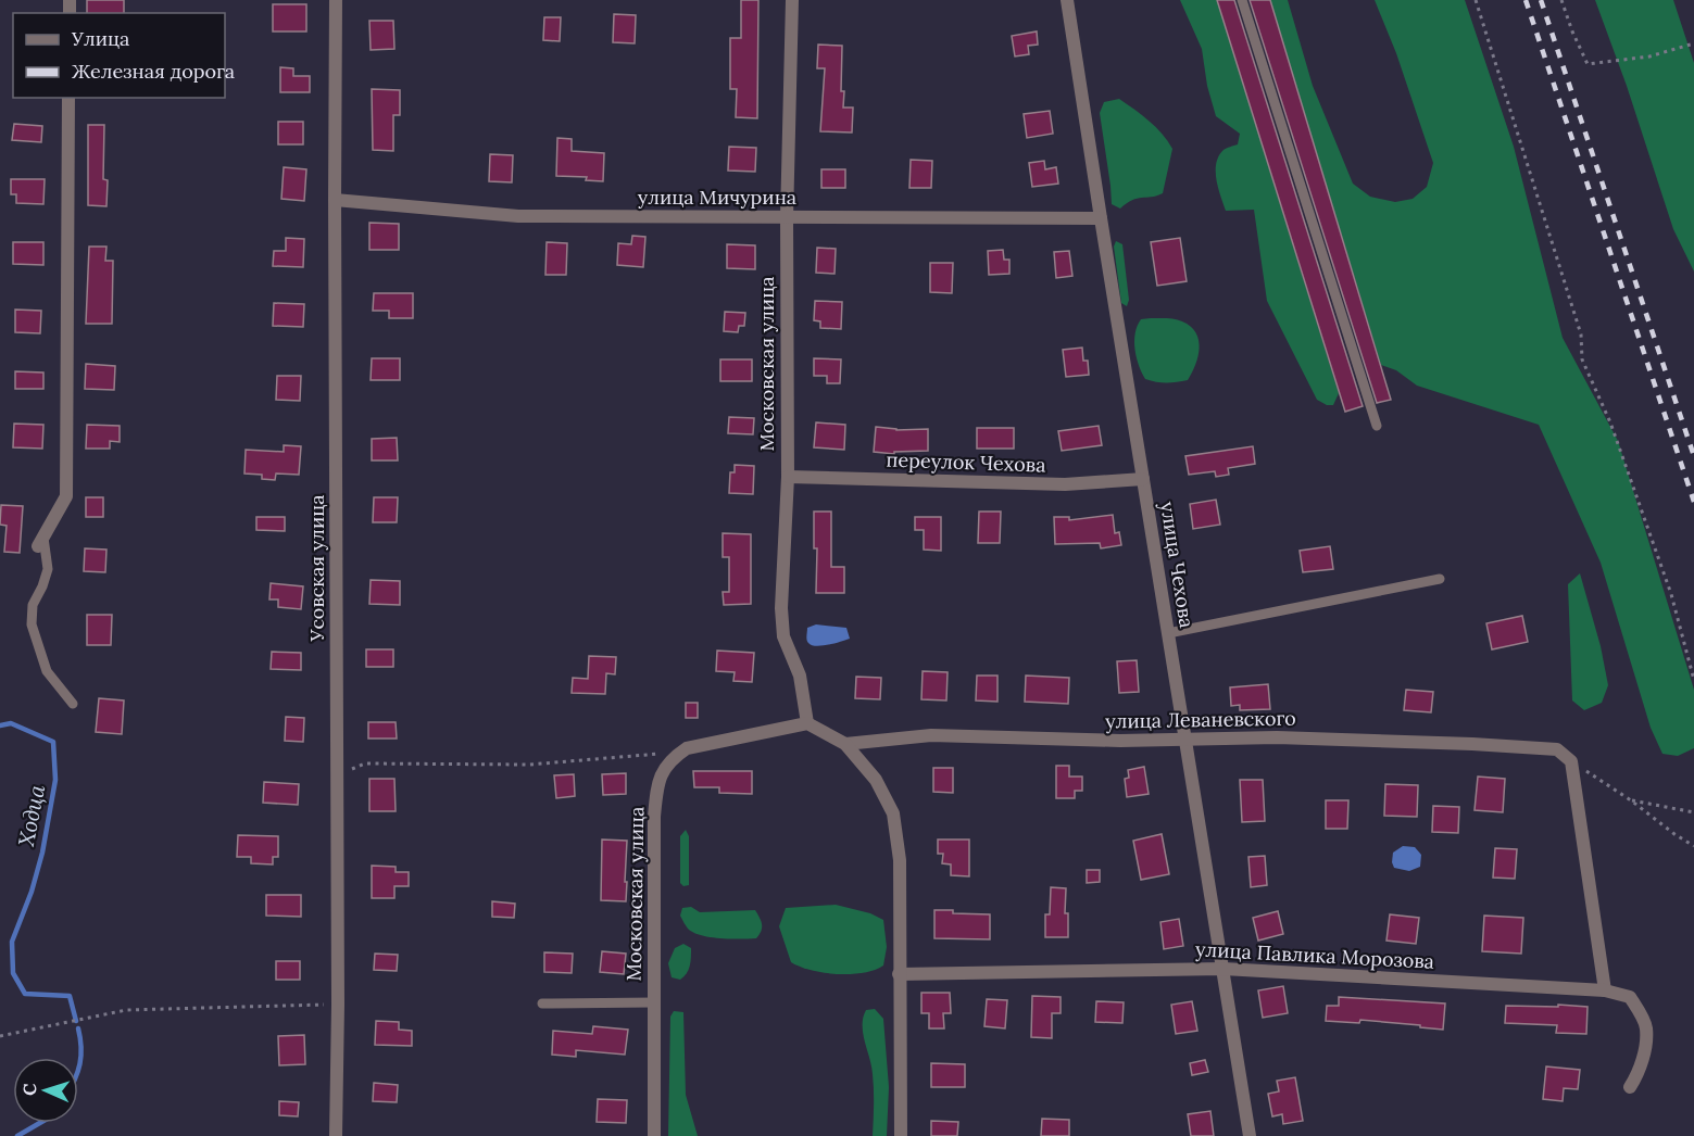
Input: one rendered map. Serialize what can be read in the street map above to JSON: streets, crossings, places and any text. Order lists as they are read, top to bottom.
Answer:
{
  "streets": {
    "street": [
      "улица Мичурина",
      "Московская улица",
      "переулок Чехова",
      "улица Чехова",
      "Усовская улица",
      "улица Леваневского",
      "улица Павлика Морозова"
    ]
  },
  "crossings": [
    ["улица Мичурина", "Московская улица"],
    ["улица Мичурина", "улица Чехова"],
    ["улица Мичурина", "Усовская улица"],
    ["Московская улица", "переулок Чехова"],
    ["переулок Чехова", "улица Чехова"],
    ["улица Чехова", "улица Леваневского"],
    ["улица Чехова", "улица Павлика Морозова"]
  ],
  "water": ["Ходца"],
  "legend": ["Улица", "Железная дорога"],
  "north": "left"
}
